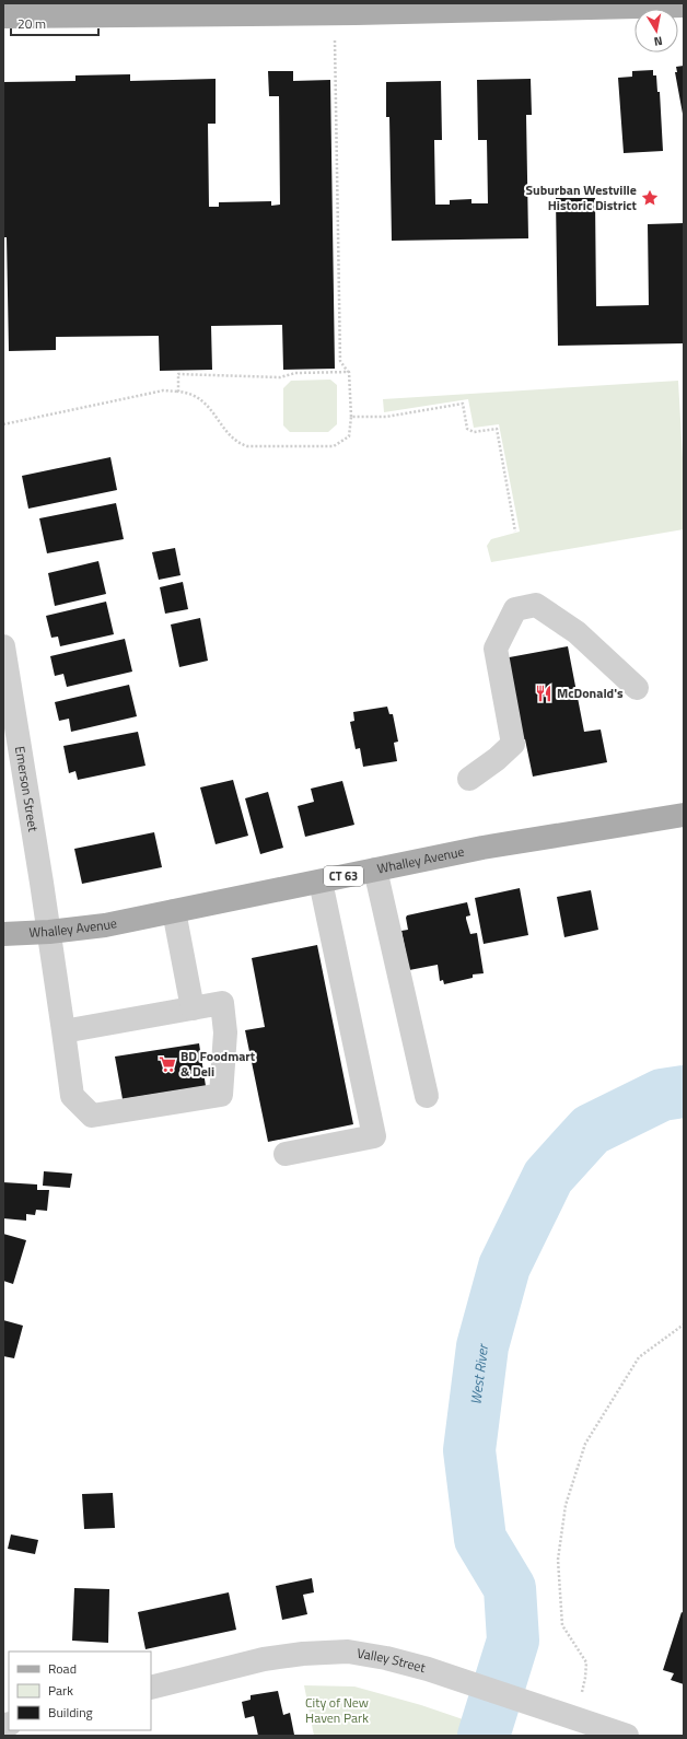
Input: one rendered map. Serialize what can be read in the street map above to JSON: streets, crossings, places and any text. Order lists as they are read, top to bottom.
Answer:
{
  "streets": {
    "main road": ["Whalley Avenue", "CT 63"],
    "street": ["Emerson Street", "Valley Street"]
  },
  "crossings": [
    ["Emerson Street", "Whalley Avenue"]
  ],
  "water": ["West River"],
  "parks": ["City of New Haven Park"],
  "places": {
    "place": ["Suburban Westville Historic District"],
    "restaurant": ["McDonald's"],
    "supermarket": ["BD Foodmart & Deli"]
  },
  "legend": ["Road", "Park", "Building"],
  "scale_bar": "20 m",
  "north": "bottom"
}
